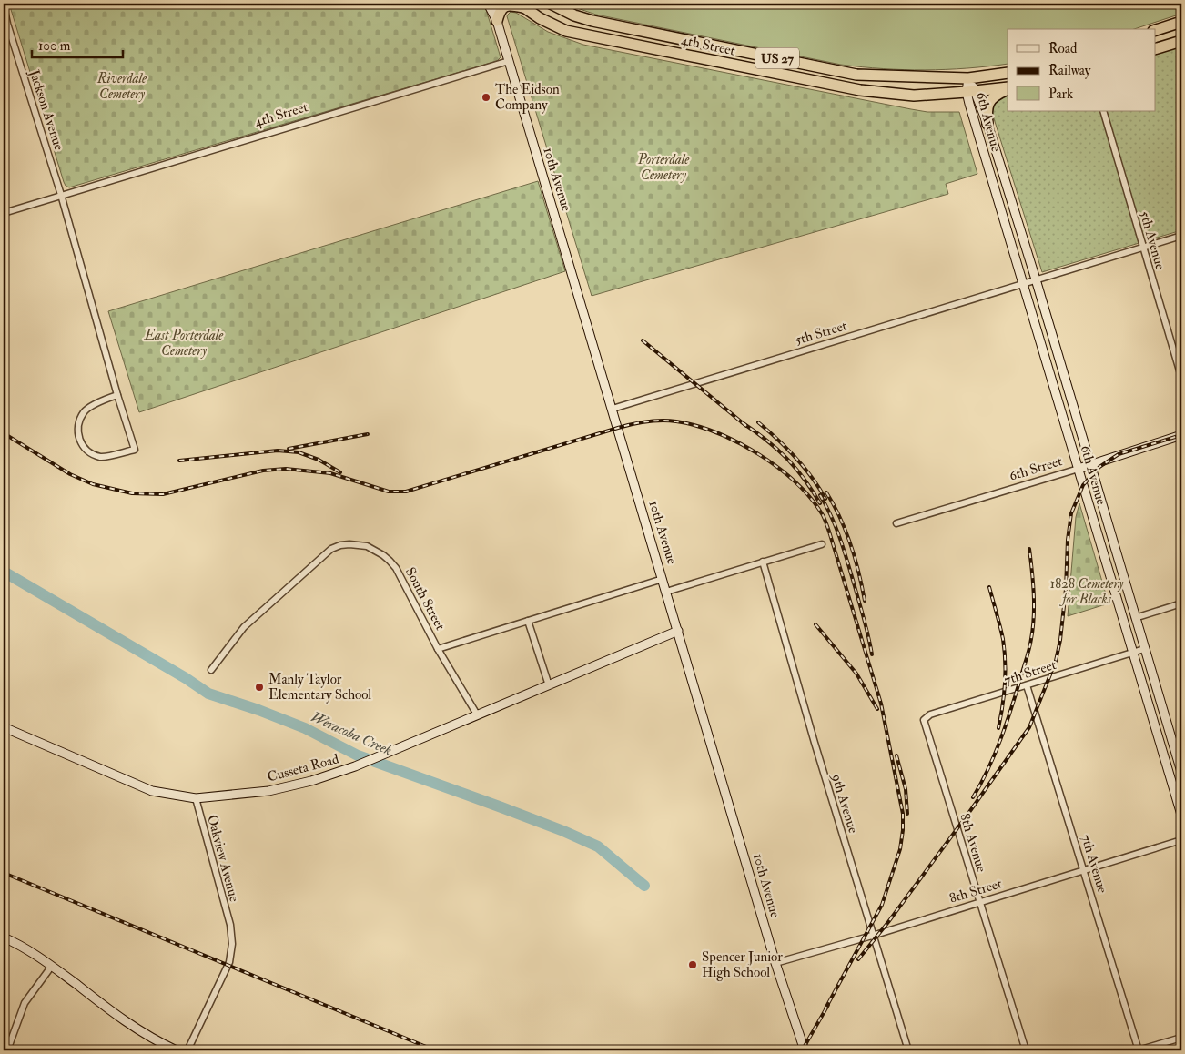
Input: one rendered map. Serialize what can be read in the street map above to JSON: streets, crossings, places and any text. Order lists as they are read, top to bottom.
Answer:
{
  "streets": {
    "highway": ["4th Street", "US 27"],
    "main road": [
      "6th Avenue",
      "10th Avenue",
      "6th Street",
      "Cusseta Road"
    ],
    "street": [
      "Jackson Avenue",
      "5th Avenue",
      "5th Street",
      "South Street",
      "7th Street",
      "9th Avenue",
      "8th Avenue",
      "Oakview Avenue",
      "7th Avenue",
      "8th Street"
    ]
  },
  "crossings": [
    ["4th Street", "Jackson Avenue"],
    ["4th Street", "6th Avenue"],
    ["4th Street", "10th Avenue"],
    ["6th Avenue", "5th Street"],
    ["6th Avenue", "6th Street"],
    ["6th Avenue", "7th Street"],
    ["10th Avenue", "5th Street"],
    ["10th Avenue", "South Street"],
    ["10th Avenue", "Cusseta Road"],
    ["10th Avenue", "8th Street"],
    ["5th Avenue", "5th Street"],
    ["7th Street", "8th Avenue"],
    ["7th Street", "7th Avenue"],
    ["Cusseta Road", "Oakview Avenue"],
    ["9th Avenue", "8th Street"],
    ["8th Avenue", "8th Street"],
    ["7th Avenue", "8th Street"]
  ],
  "water": ["Weracoba Creek"],
  "parks": [
    "Riverdale Cemetery",
    "Porterdale Cemetery",
    "East Porterdale Cemetery",
    "1828 Cemetery for Blacks"
  ],
  "places": ["The Eidson Company", "Manly Taylor Elementary School", "Spencer Junior High School"],
  "legend": ["Road", "Railway", "Park"],
  "scale_bar": "100 m"
}
